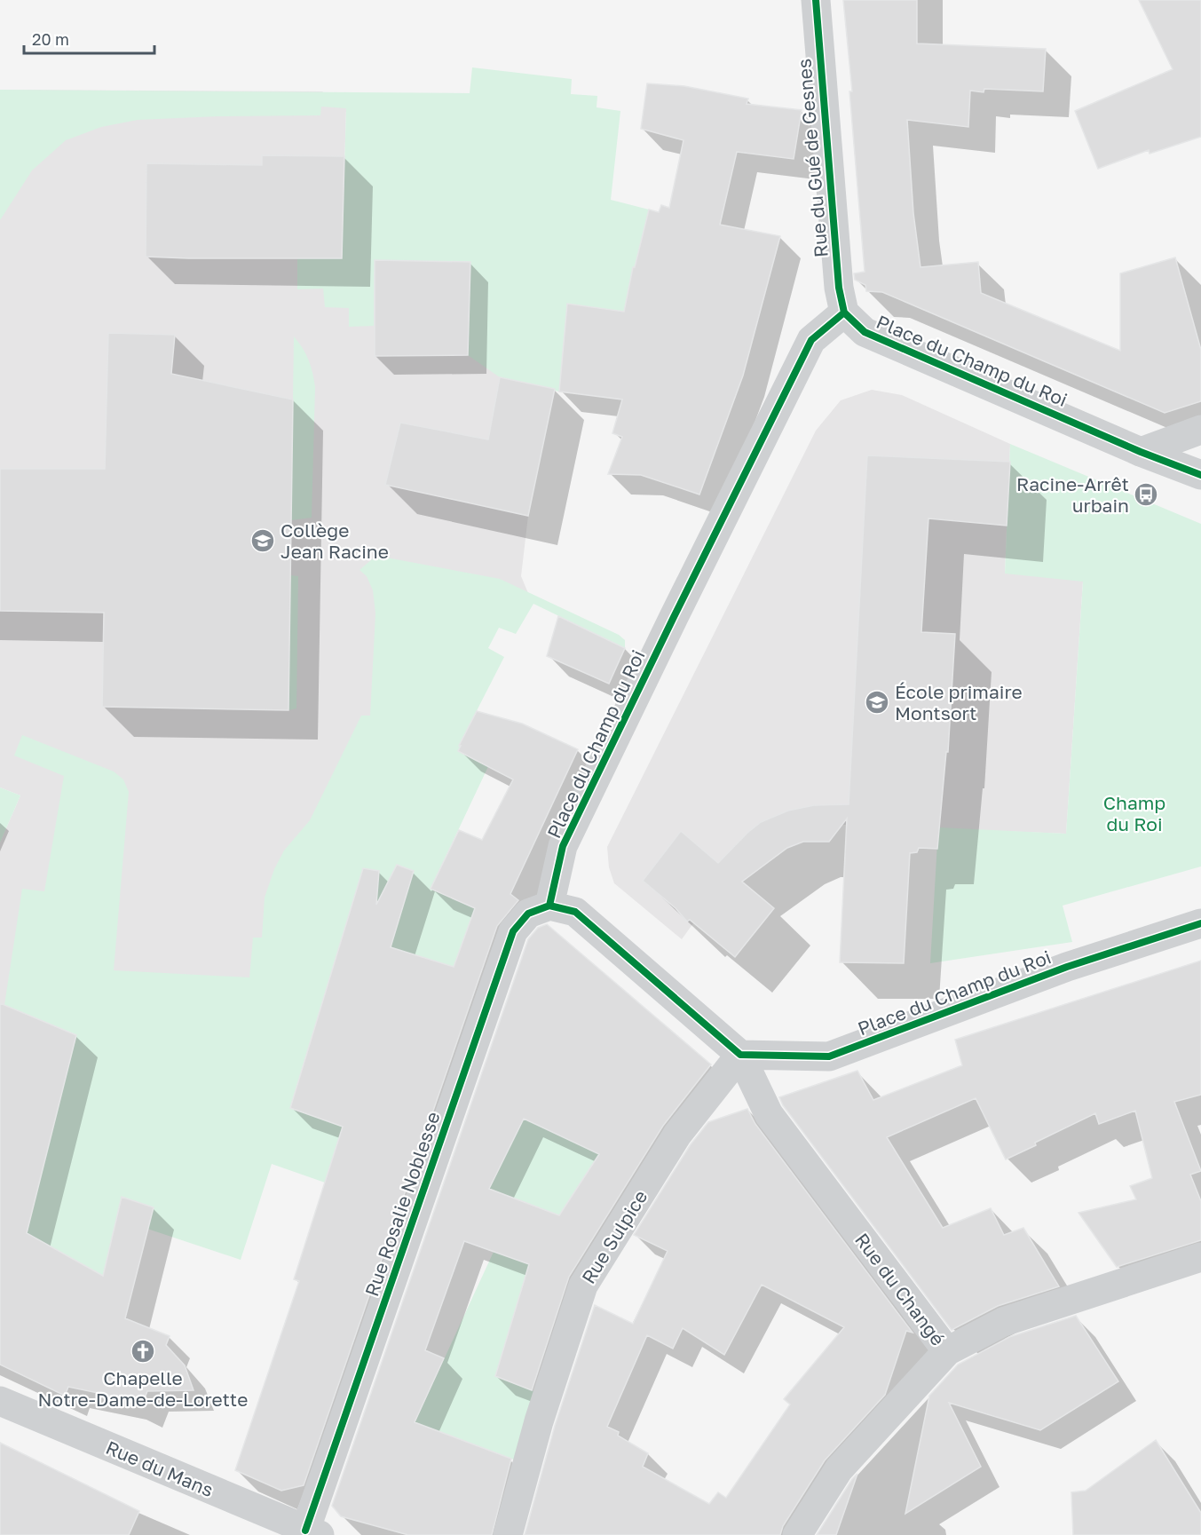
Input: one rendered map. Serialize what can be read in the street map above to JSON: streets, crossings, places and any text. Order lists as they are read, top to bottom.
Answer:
{
  "streets": {
    "street": [
      "Rue du Gué de Gesnes",
      "Place du Champ du Roi",
      "Rue Rosalie Noblesse",
      "Rue Sulpice",
      "Rue du Changé",
      "Rue du Mans"
    ]
  },
  "crossings": [
    ["Rue du Gué de Gesnes", "Place du Champ du Roi"],
    ["Place du Champ du Roi", "Rue Rosalie Noblesse"],
    ["Place du Champ du Roi", "Rue Sulpice"],
    ["Place du Champ du Roi", "Rue du Changé"],
    ["Rue Rosalie Noblesse", "Rue du Mans"],
    ["Rue Sulpice", "Rue du Changé"]
  ],
  "parks": ["Champ du Roi"],
  "places": {
    "bus stop": ["Racine-Arrêt urbain"],
    "school or university": ["Collège Jean Racine", "École primaire Montsort"],
    "church": ["Chapelle Notre-Dame-de-Lorette"]
  },
  "scale_bar": "20 m"
}
